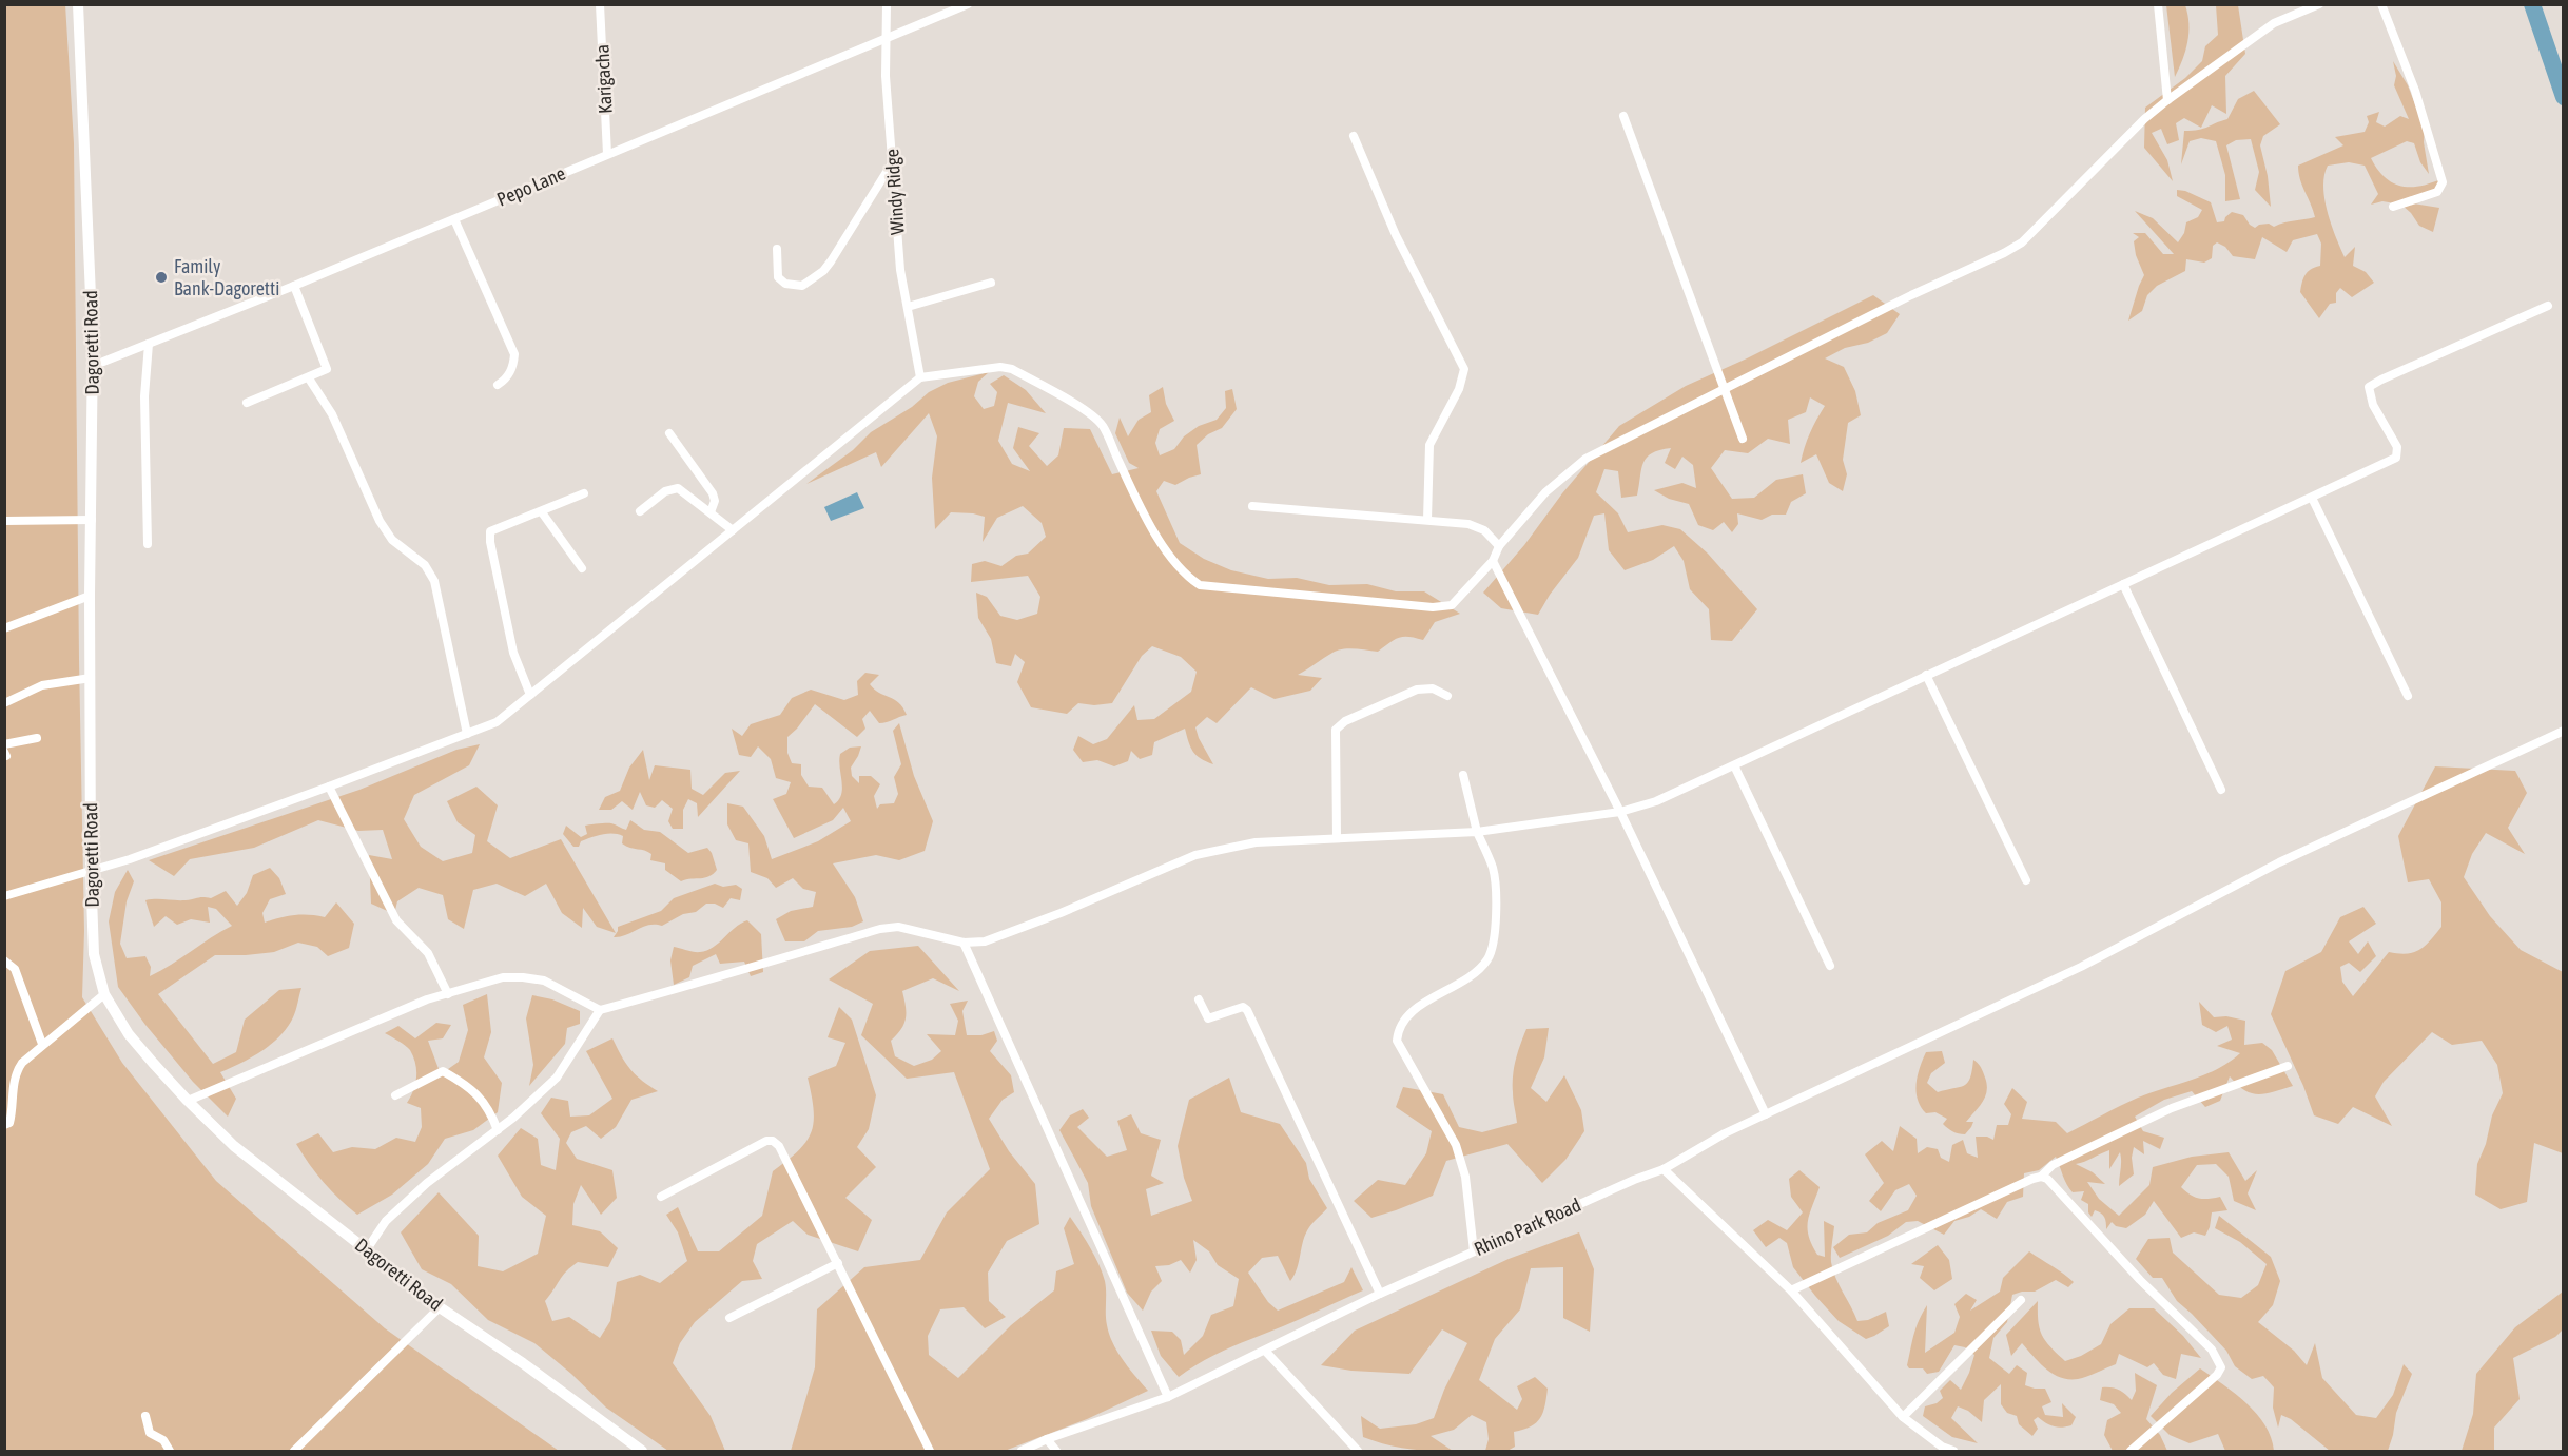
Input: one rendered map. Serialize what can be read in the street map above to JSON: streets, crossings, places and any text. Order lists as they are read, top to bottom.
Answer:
{
  "streets": {
    "main road": ["Dagoretti Road"],
    "street": [
      "Karigacha",
      "Pepo Lane",
      "Windy Ridge",
      "Rhino Park Road"
    ]
  },
  "crossings": [
    ["Karigacha", "Pepo Lane"],
    ["Pepo Lane", "Windy Ridge"],
    ["Pepo Lane", "Dagoretti Road"]
  ],
  "places": ["Family Bank-Dagoretti"]
}
